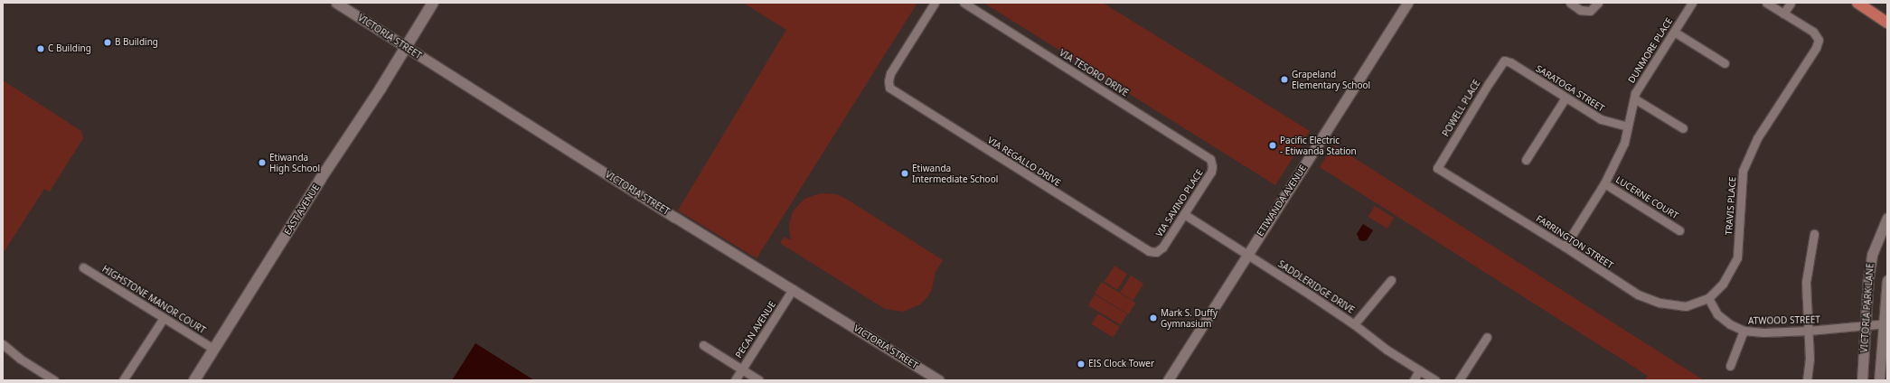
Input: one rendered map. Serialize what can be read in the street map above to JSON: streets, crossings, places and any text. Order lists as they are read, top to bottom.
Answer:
{
  "streets": {
    "main road": ["EAST AVENUE"],
    "street": [
      "VICTORIA STREET",
      "DUNMORE PLACE",
      "VIA TESORO DRIVE",
      "SARATOGA STREET",
      "POWELL PLACE",
      "VIA REGALLO DRIVE",
      "LUCERNE COURT",
      "ETIWANDA AVENUE",
      "VIA SAVINO PLACE",
      "TRAVIS PLACE",
      "FARRINGTON STREET",
      "SADDLERIDGE DRIVE",
      "HIGHSTONE MANOR COURT",
      "VICTORIA PARK LANE",
      "ATWOOD STREET",
      "PECAN AVENUE"
    ]
  },
  "crossings": [
    ["VICTORIA STREET", "EAST AVENUE"],
    ["VICTORIA STREET", "PECAN AVENUE"],
    ["DUNMORE PLACE", "SARATOGA STREET"],
    ["DUNMORE PLACE", "LUCERNE COURT"],
    ["DUNMORE PLACE", "FARRINGTON STREET"],
    ["VIA TESORO DRIVE", "VIA SAVINO PLACE"],
    ["SARATOGA STREET", "POWELL PLACE"],
    ["POWELL PLACE", "FARRINGTON STREET"],
    ["VIA REGALLO DRIVE", "VIA SAVINO PLACE"],
    ["ETIWANDA AVENUE", "SADDLERIDGE DRIVE"],
    ["VIA SAVINO PLACE", "SADDLERIDGE DRIVE"],
    ["TRAVIS PLACE", "FARRINGTON STREET"],
    ["TRAVIS PLACE", "ATWOOD STREET"],
    ["EAST AVENUE", "HIGHSTONE MANOR COURT"],
    ["FARRINGTON STREET", "ATWOOD STREET"],
    ["VICTORIA PARK LANE", "ATWOOD STREET"]
  ],
  "places": [
    "B Building",
    "C Building",
    "Grapeland Elementary School",
    "Pacific Electric - Etiwanda Station",
    "Etiwanda High School",
    "Etiwanda Intermediate School",
    "Mark S. Duffy Gymnasium",
    "EIS Clock Tower"
  ]
}
